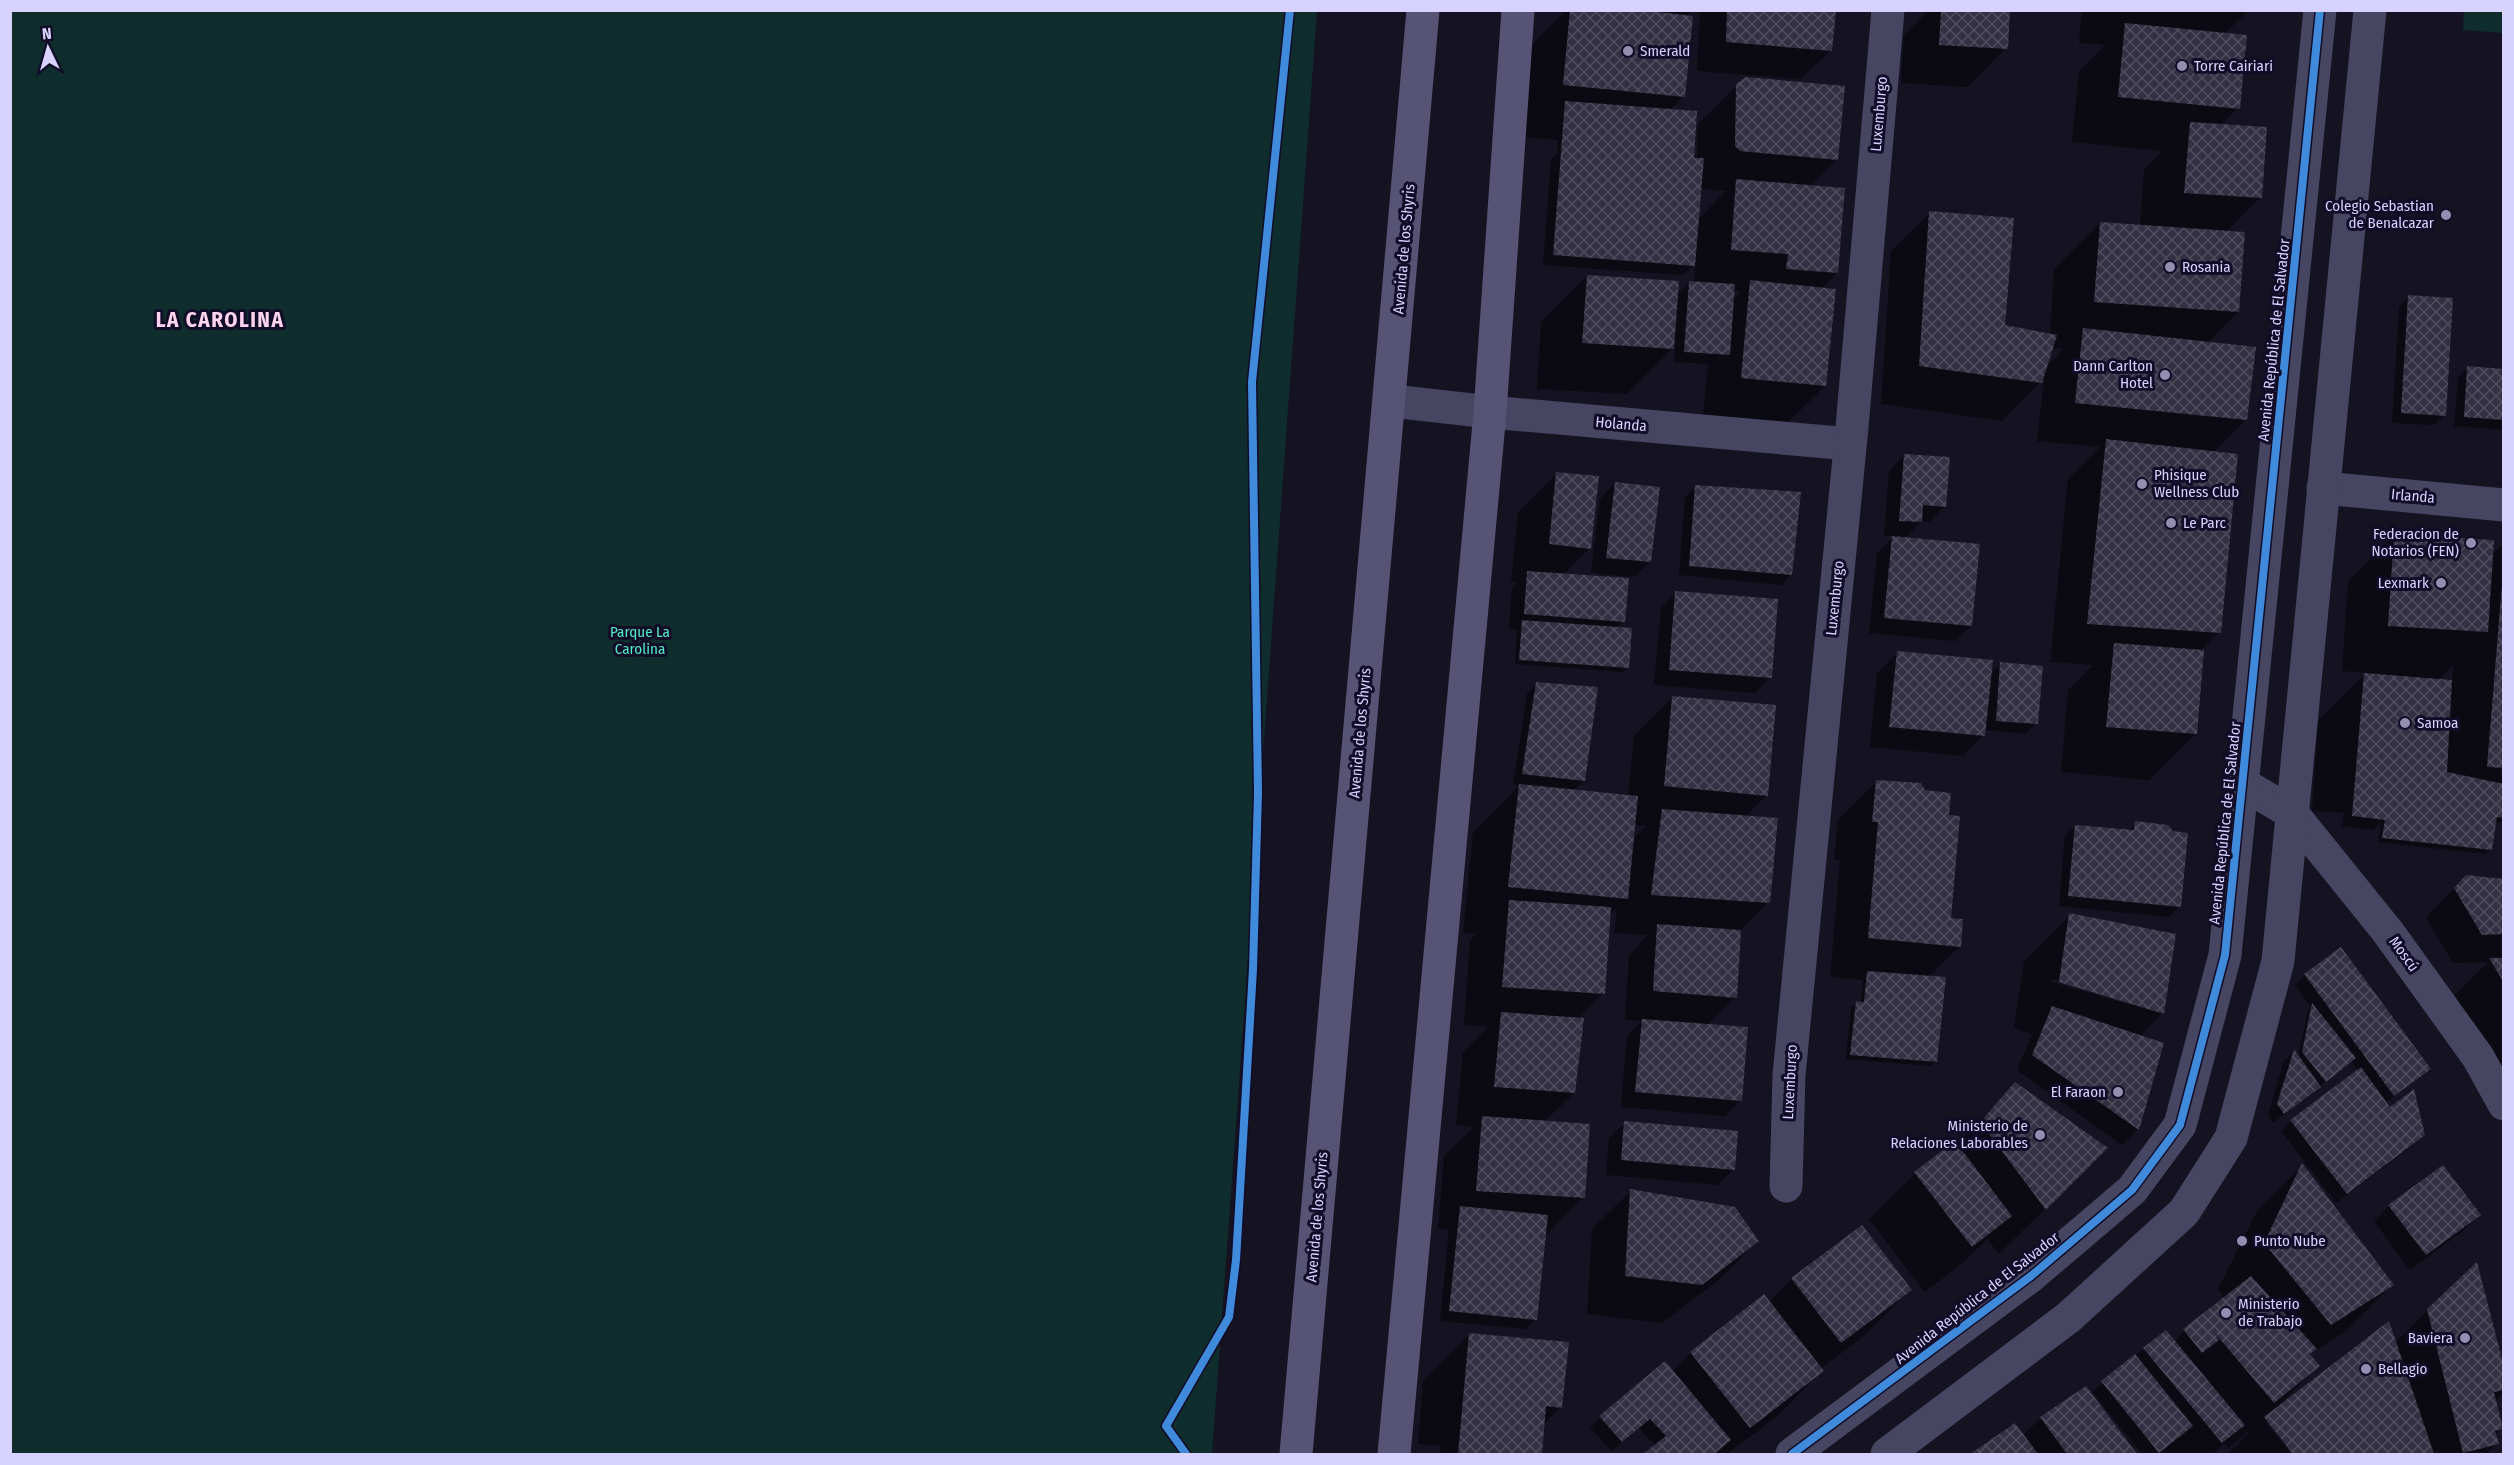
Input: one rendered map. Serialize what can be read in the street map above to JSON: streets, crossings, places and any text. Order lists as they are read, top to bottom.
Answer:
{
  "streets": {
    "main road": ["Avenida de los Shyris"],
    "street": [
      "Luxemburgo",
      "Avenida República de El Salvador",
      "Holanda",
      "Irlanda",
      "Moscú"
    ]
  },
  "crossings": [
    ["Luxemburgo", "Holanda"],
    ["Avenida de los Shyris", "Holanda"]
  ],
  "districts": ["LA CAROLINA"],
  "parks": ["Parque La Carolina"],
  "places": [
    "Smerald",
    "Torre Cairiari",
    "Colegio Sebastian de Benalcazar",
    "Rosania",
    "Dann Carlton Hotel",
    "Phisique Wellness Club",
    "Le Parc",
    "Federacion de Notarios (FEN)",
    "Lexmark",
    "Samoa",
    "El Faraon",
    "Ministerio de Relaciones Laborables",
    "Punto Nube",
    "Ministerio de Trabajo",
    "Baviera",
    "Bellagio"
  ],
  "north": "top"
}
